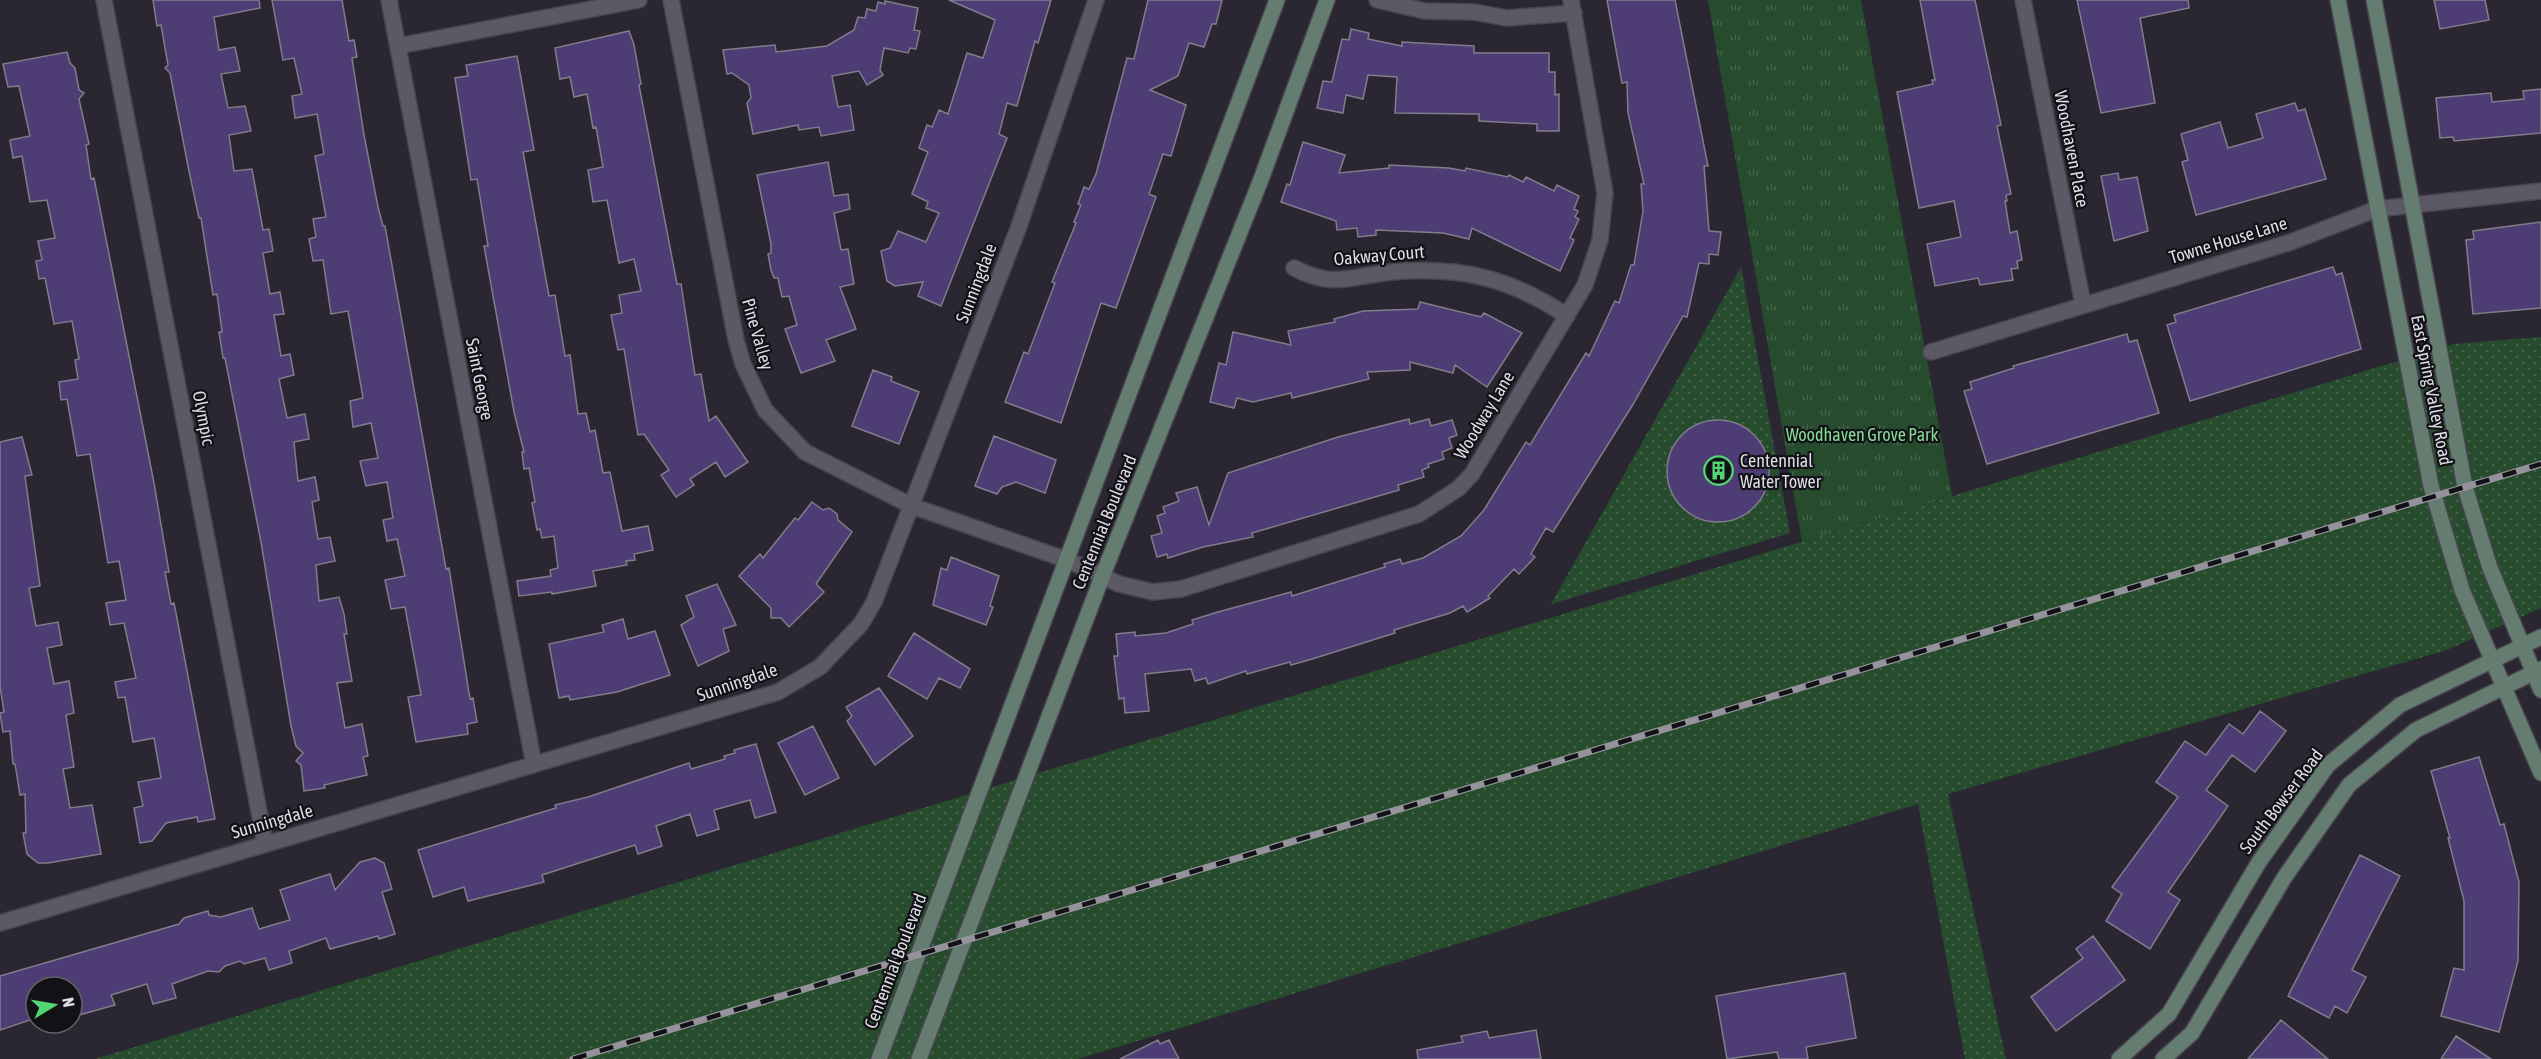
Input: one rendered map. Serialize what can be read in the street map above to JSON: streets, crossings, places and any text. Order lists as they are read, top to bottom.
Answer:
{
  "streets": {
    "street": [
      "Woodhaven Place",
      "Towne House Lane",
      "Oakway Court",
      "Sunningdale",
      "Pine Valley",
      "Saint George",
      "East Spring Valley Road",
      "Woodway Lane",
      "Olympic",
      "Centennial Boulevard",
      "South Bowser Road"
    ]
  },
  "crossings": [
    ["Woodhaven Place", "Towne House Lane"],
    ["Towne House Lane", "East Spring Valley Road"],
    ["Oakway Court", "Woodway Lane"],
    ["Sunningdale", "Pine Valley"],
    ["Sunningdale", "Saint George"],
    ["Sunningdale", "Olympic"],
    ["Pine Valley", "Woodway Lane"],
    ["Pine Valley", "Centennial Boulevard"],
    ["East Spring Valley Road", "South Bowser Road"],
    ["Woodway Lane", "Centennial Boulevard"]
  ],
  "parks": ["Woodhaven Grove Park"],
  "places": {
    "building": ["Centennial Water Tower"]
  },
  "north": "right"
}
